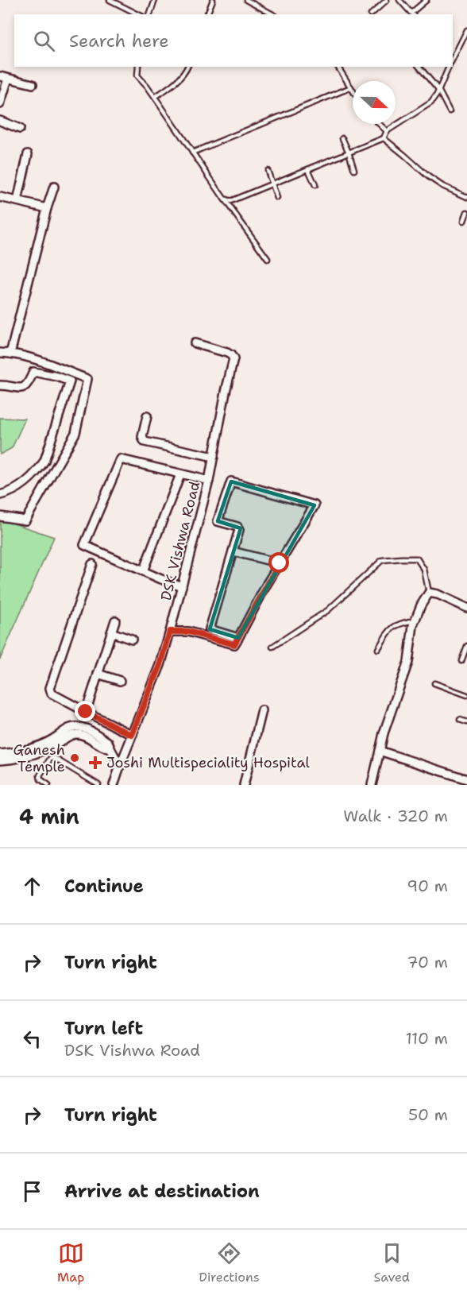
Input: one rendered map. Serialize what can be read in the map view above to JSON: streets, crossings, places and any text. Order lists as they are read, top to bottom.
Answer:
{
  "streets": {
    "street": ["DSK Vishwa Road"]
  },
  "places": {
    "other": ["Ganesh Temple"],
    "health": ["Joshi Multispeciality Hospital"]
  },
  "north": "right",
  "page": {
    "search": "Search here",
    "heading": ["4 min", "Walk · 320 m"],
    "list": [
      ["Continue", "90 m"],
      ["Turn right", "70 m"],
      ["Turn left", "DSK Vishwa Road", "110 m"],
      ["Turn right", "50 m"],
      "Arrive at destination"
    ],
    "nav": ["Map", "Directions", "Saved"]
  }
}
